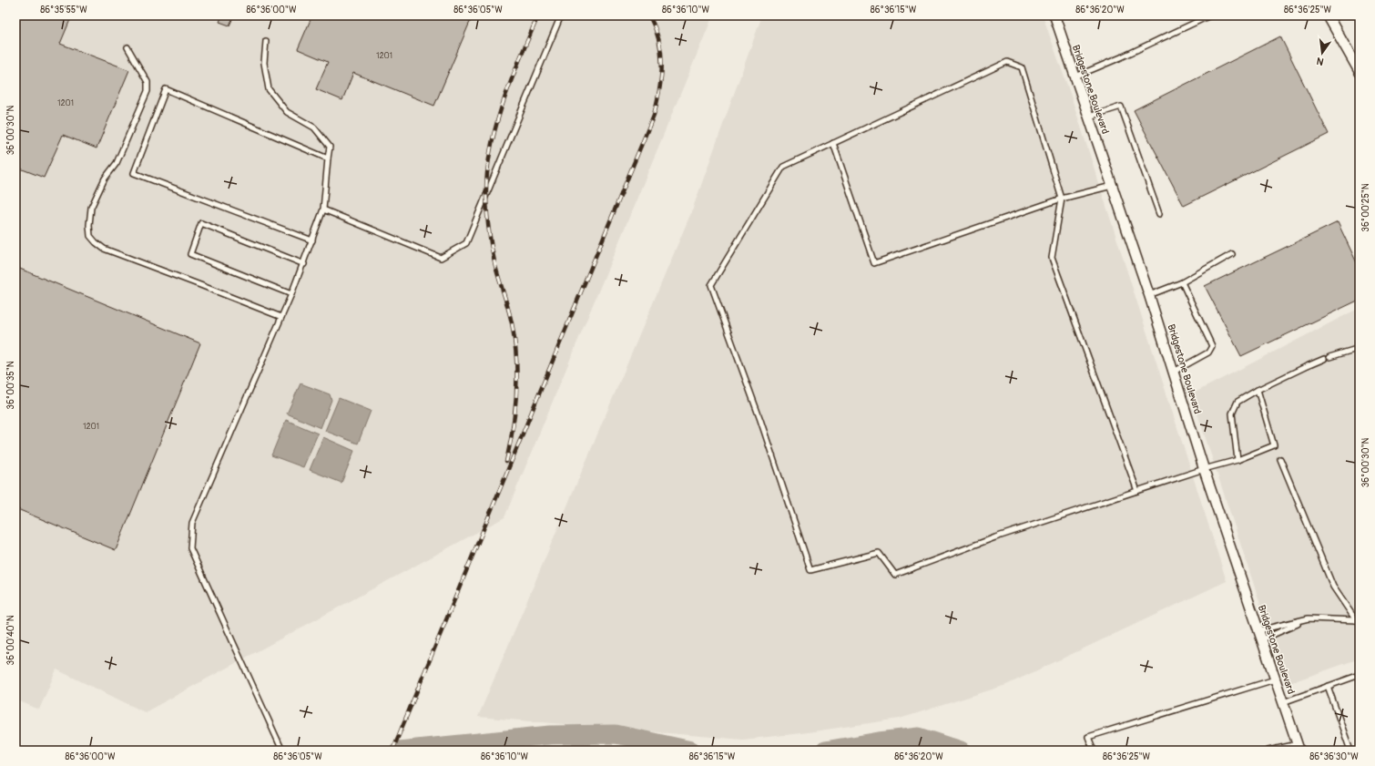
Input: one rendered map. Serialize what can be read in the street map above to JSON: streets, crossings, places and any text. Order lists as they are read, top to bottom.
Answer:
{
  "streets": {
    "street": ["Bridgestone Boulevard"]
  },
  "house_numbers": ["1201", "1201", "1201"],
  "north": "bottom",
  "coordinates": [
    "86°35'55\"W",
    "86°36'00\"W",
    "86°36'05\"W",
    "86°36'10\"W",
    "86°36'15\"W",
    "86°36'20\"W",
    "86°36'25\"W",
    "36°00'30\"N",
    "36°00'25\"N",
    "36°00'35\"N",
    "36°00'40\"N",
    "86°36'30\"W"
  ]
}
